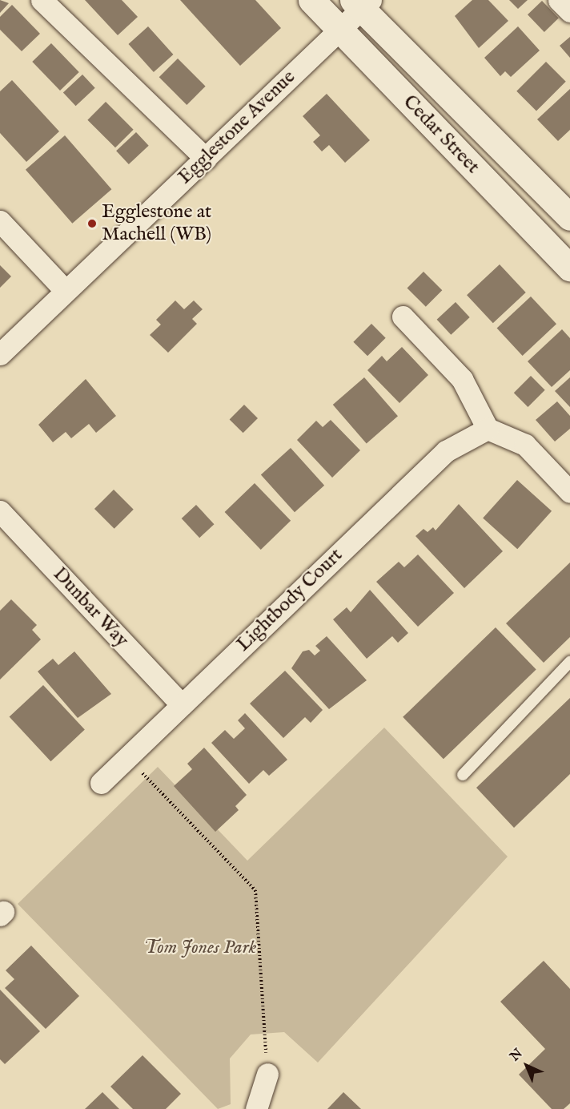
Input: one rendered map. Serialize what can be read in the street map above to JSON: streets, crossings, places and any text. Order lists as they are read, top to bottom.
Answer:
{
  "streets": {
    "main road": ["Cedar Street"],
    "street": ["Egglestone Avenue", "Lightbody Court", "Dunbar Way"]
  },
  "crossings": [
    ["Egglestone Avenue", "Cedar Street"],
    ["Lightbody Court", "Dunbar Way"]
  ],
  "parks": ["Tom Jones Park"],
  "places": ["Egglestone at Machell (WB)"],
  "north": "top left"
}
